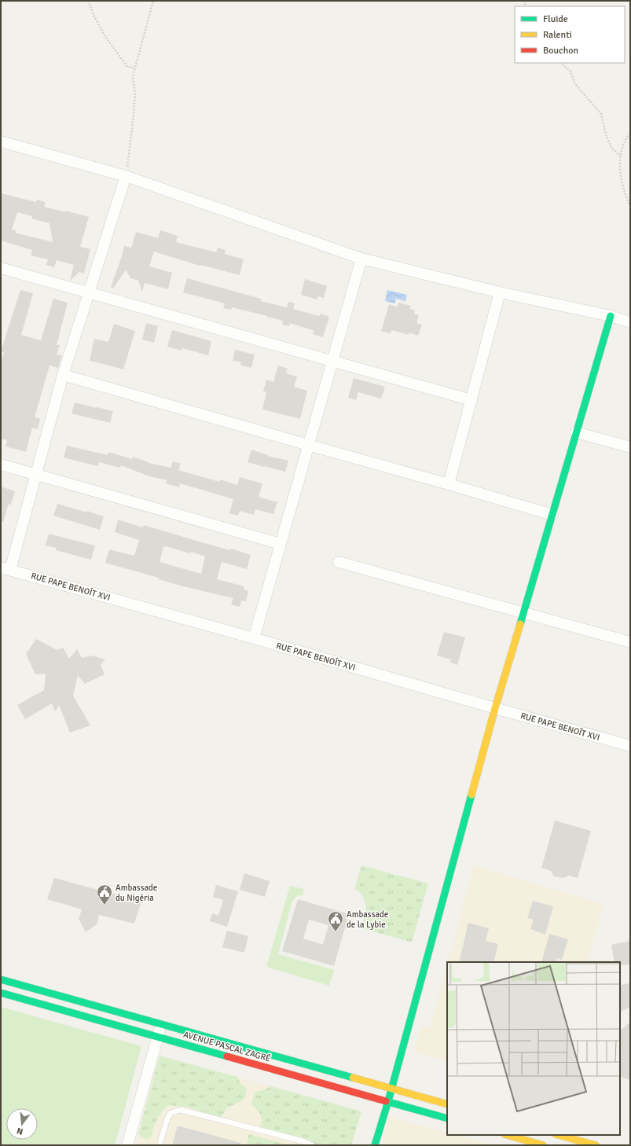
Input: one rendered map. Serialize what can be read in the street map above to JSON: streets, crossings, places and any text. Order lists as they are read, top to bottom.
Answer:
{
  "streets": {
    "main road": ["AVENUE PASCAL ZAGRÉ"],
    "street": ["RUE PAPE BENOÎT XVI"]
  },
  "places": {
    "public building": ["Ambassade du Nigéria", "Ambassade de la Lybie"]
  },
  "legend": ["Fluide", "Ralenti", "Bouchon"],
  "north": "bottom"
}
